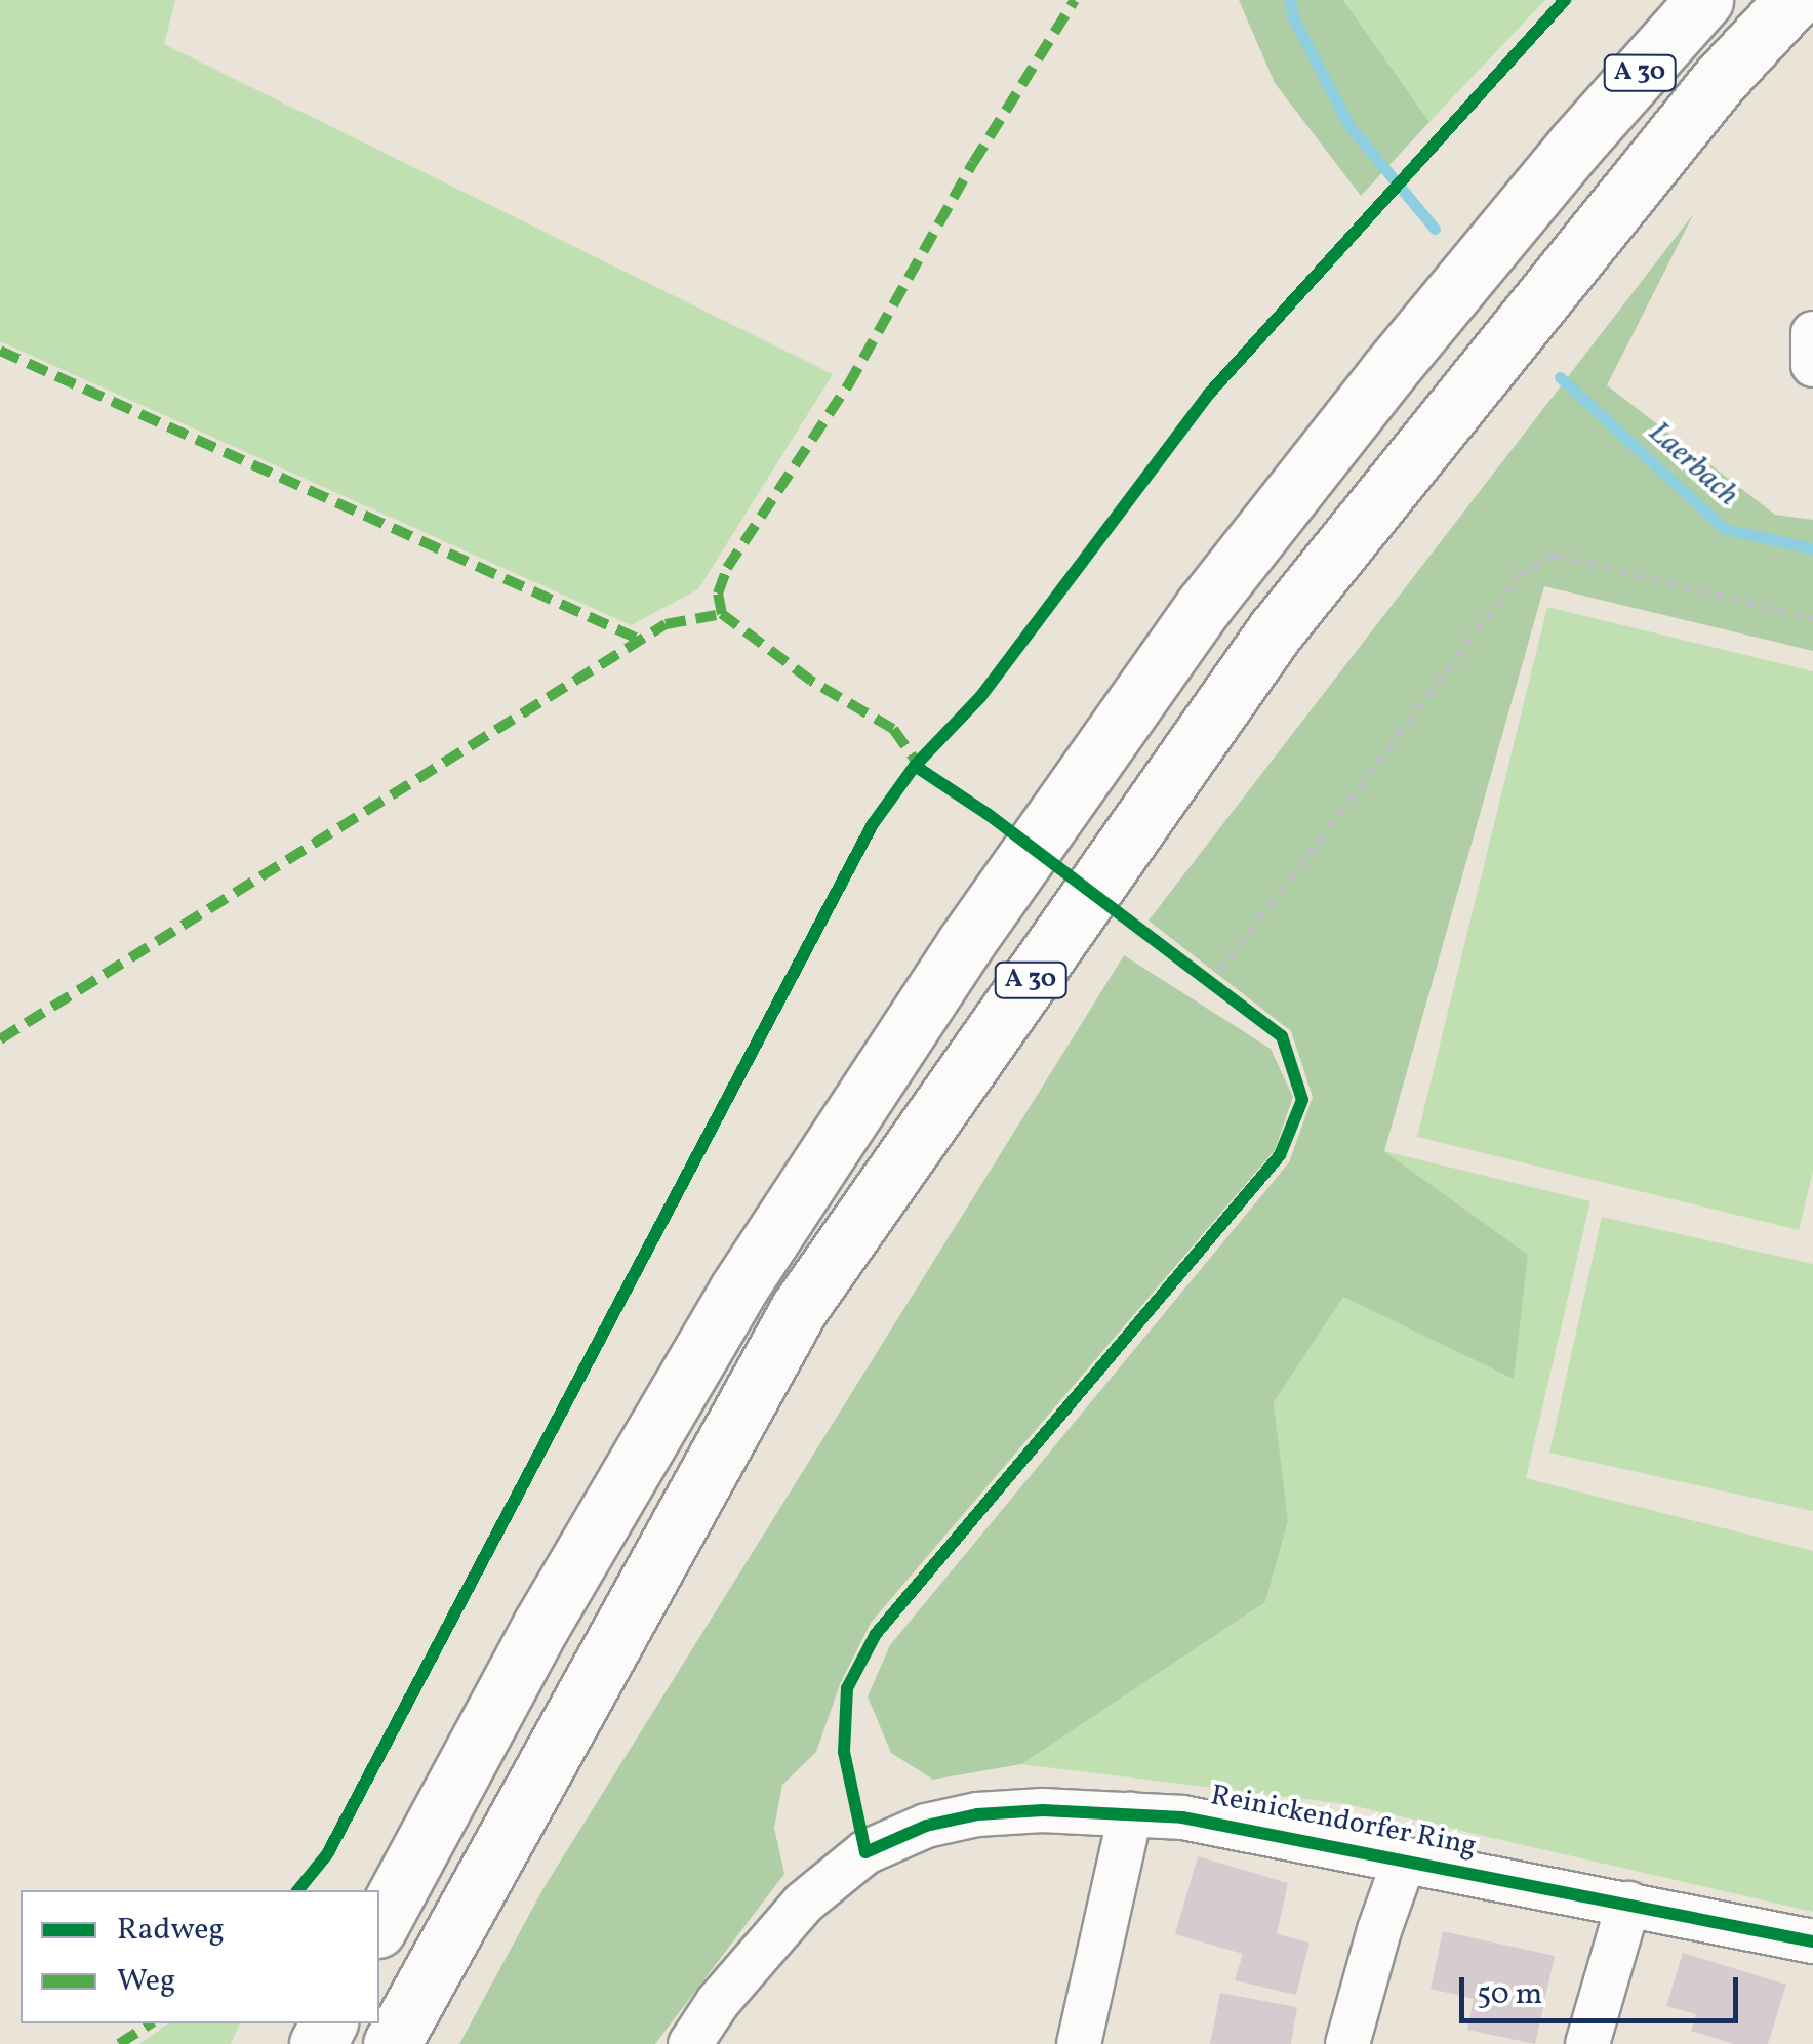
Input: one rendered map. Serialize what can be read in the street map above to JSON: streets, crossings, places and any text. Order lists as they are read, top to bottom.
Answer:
{
  "streets": {
    "highway": ["A 30"],
    "street": ["Reinickendorfer Ring"]
  },
  "water": ["Laerbach"],
  "legend": ["Radweg", "Weg"],
  "scale_bar": "50 m"
}
